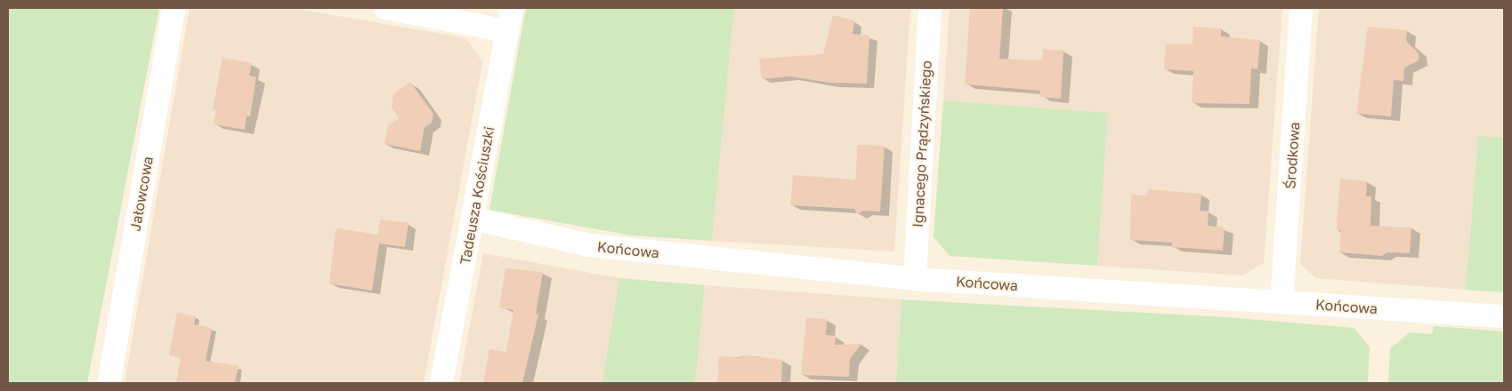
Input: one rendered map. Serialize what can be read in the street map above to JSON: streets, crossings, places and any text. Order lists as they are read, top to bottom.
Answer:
{
  "streets": {
    "street": [
      "Ignacego Prądzyńskiego",
      "Środkowa",
      "Jałowcowa",
      "Tadeusza Kościuszki",
      "Końcowa"
    ]
  },
  "crossings": [
    ["Ignacego Prądzyńskiego", "Końcowa"],
    ["Środkowa", "Końcowa"],
    ["Tadeusza Kościuszki", "Końcowa"]
  ]
}
